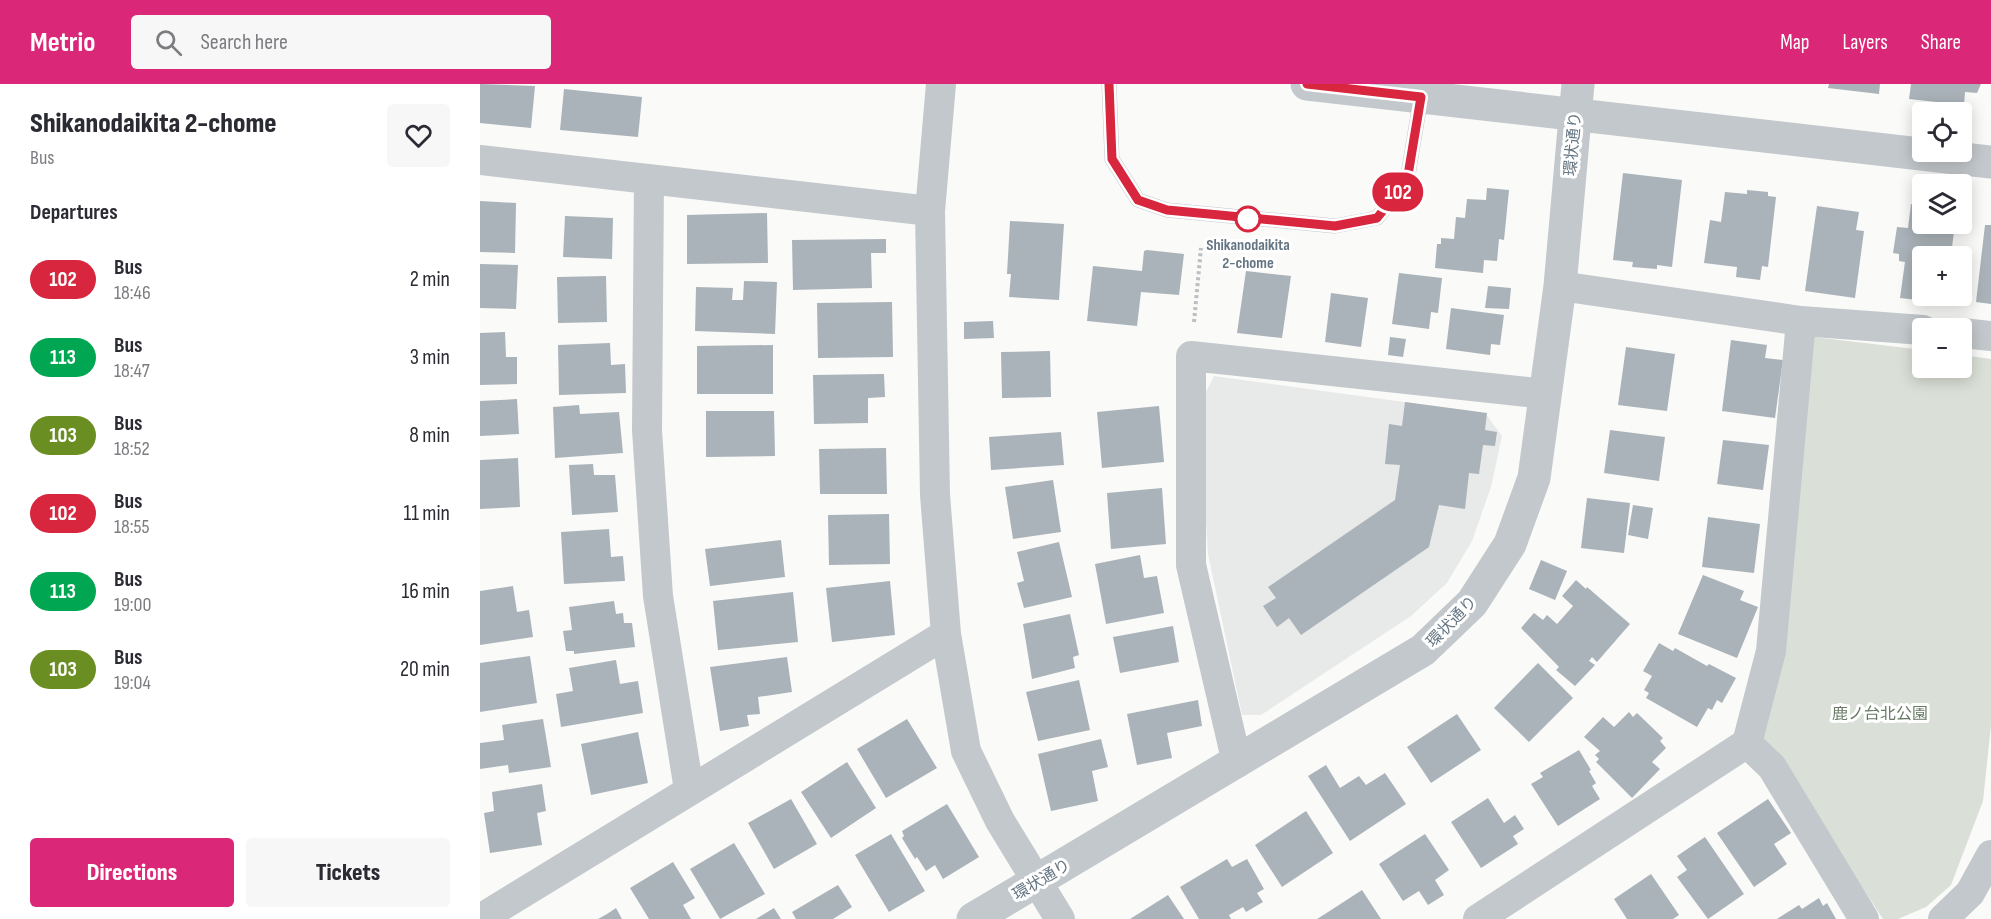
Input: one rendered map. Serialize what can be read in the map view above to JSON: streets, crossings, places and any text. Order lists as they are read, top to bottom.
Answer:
{
  "streets": {
    "street": ["環状通り"]
  },
  "parks": ["鹿ノ台北公園"],
  "places": ["Shikanodaikita 2-chome"],
  "lines": ["bus line 102"],
  "page": {
    "header": "Metrio",
    "search": "Search here",
    "nav": ["Map", "Layers", "Share"],
    "heading": [
      ["Shikanodaikita 2-chome", "Bus"],
      "Departures"
    ],
    "on_map": "102",
    "map_buttons": ["+", "−"],
    "list": [
      {
        "mark": "102",
        "name": "Bus",
        "note": "18:46",
        "value": "2 min"
      },
      {
        "mark": "113",
        "name": "Bus",
        "note": "18:47",
        "value": "3 min"
      },
      {
        "mark": "103",
        "name": "Bus",
        "note": "18:52",
        "value": "8 min"
      },
      {
        "mark": "102",
        "name": "Bus",
        "note": "18:55",
        "value": "11 min"
      },
      {
        "mark": "113",
        "name": "Bus",
        "note": "19:00",
        "value": "16 min"
      },
      {
        "mark": "103",
        "name": "Bus",
        "note": "19:04",
        "value": "20 min"
      }
    ],
    "buttons": ["Directions", "Tickets"]
  }
}
